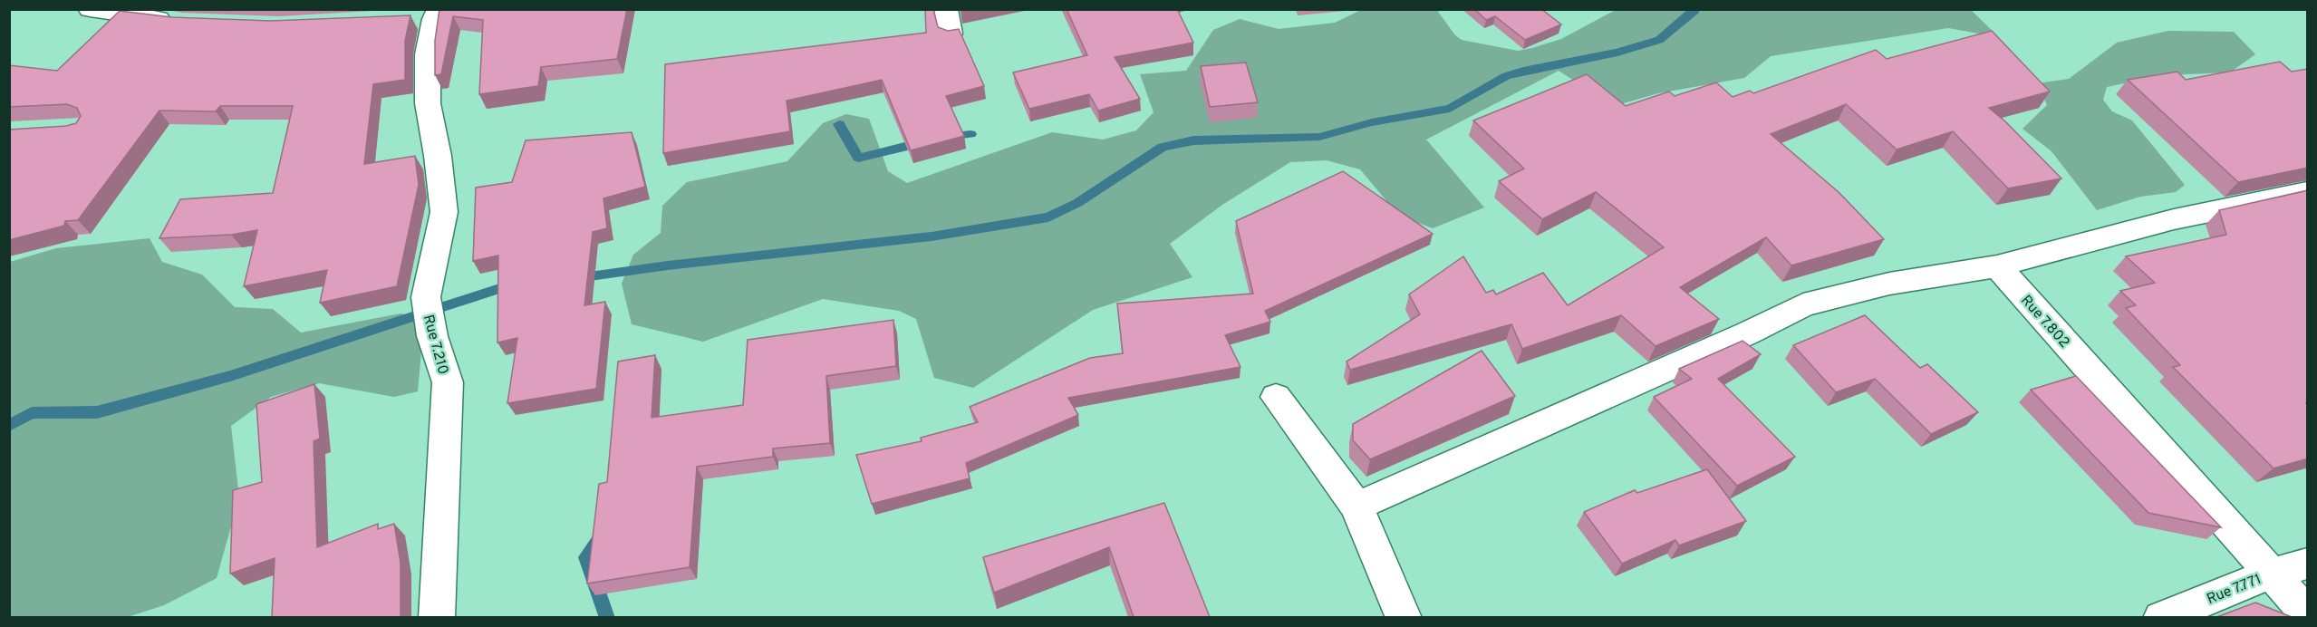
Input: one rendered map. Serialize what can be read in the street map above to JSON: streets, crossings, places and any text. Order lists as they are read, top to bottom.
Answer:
{
  "streets": {
    "street": ["Rue 7.802", "Rue 7.210", "Rue 7.771"]
  },
  "crossings": [
    ["Rue 7.802", "Rue 7.771"]
  ]
}
